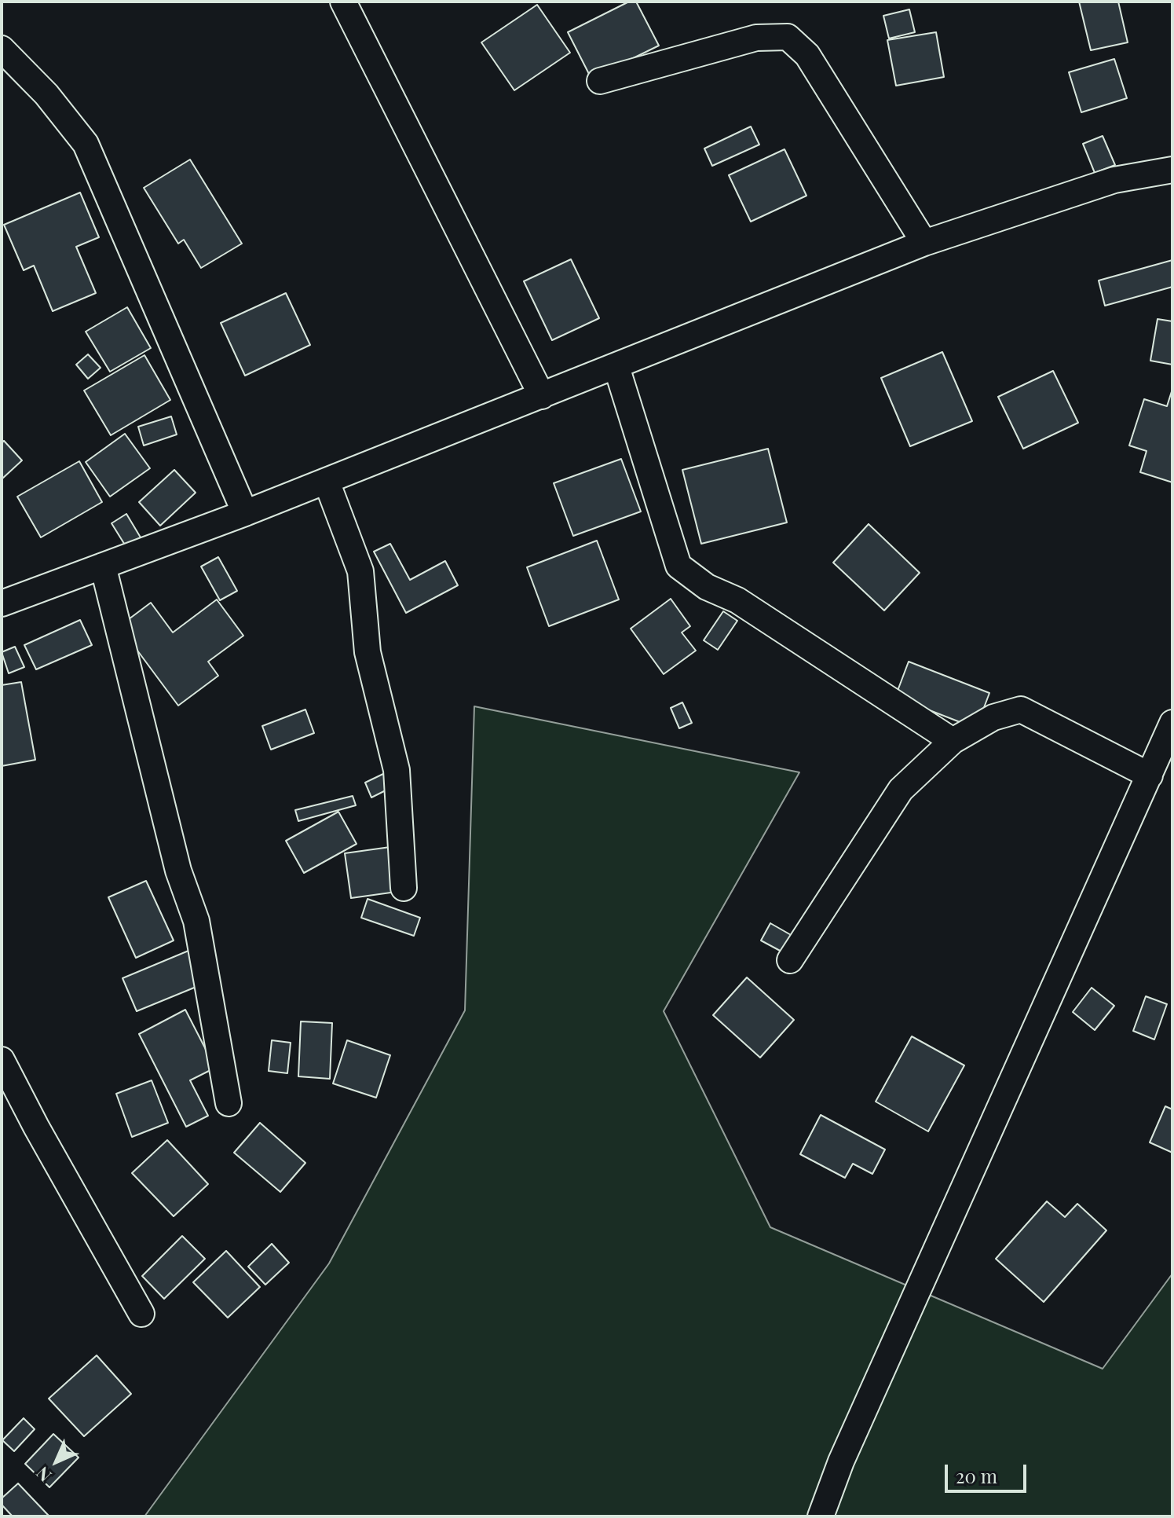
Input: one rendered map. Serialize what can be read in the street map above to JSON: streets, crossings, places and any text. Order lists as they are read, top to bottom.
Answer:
{
  "scale_bar": "20 m",
  "north": "bottom left"
}
